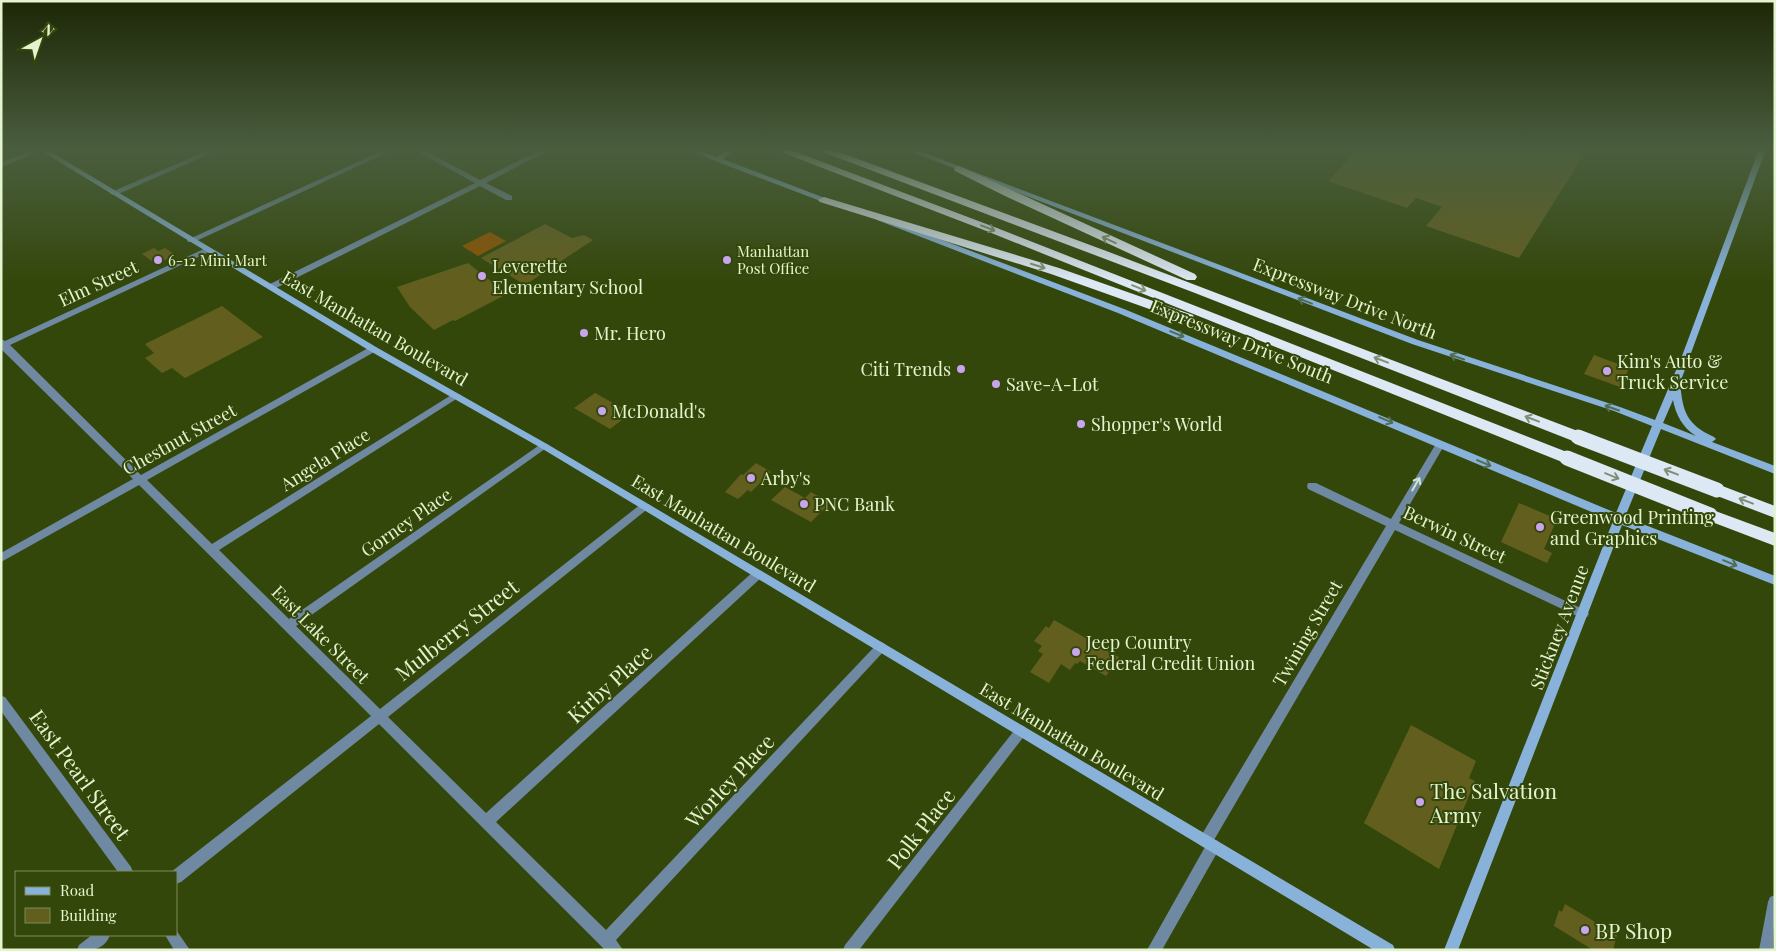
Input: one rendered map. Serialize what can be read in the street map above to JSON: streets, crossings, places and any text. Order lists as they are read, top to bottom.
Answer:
{
  "streets": {
    "main road": [
      "Expressway Drive North",
      "East Manhattan Boulevard",
      "Expressway Drive South",
      "Stickney Avenue"
    ],
    "street": [
      "Elm Street",
      "Chestnut Street",
      "Angela Place",
      "Gorney Place",
      "Berwin Street",
      "Mulberry Street",
      "Twining Street",
      "East Lake Street",
      "Kirby Place",
      "East Pearl Street",
      "Worley Place",
      "Polk Place"
    ]
  },
  "crossings": [
    ["Elm Street", "East Manhattan Boulevard"],
    ["Elm Street", "East Lake Street"],
    ["Expressway Drive North", "Stickney Avenue"],
    ["East Manhattan Boulevard", "Chestnut Street"],
    ["East Manhattan Boulevard", "Angela Place"],
    ["East Manhattan Boulevard", "Gorney Place"],
    ["East Manhattan Boulevard", "Mulberry Street"],
    ["East Manhattan Boulevard", "Twining Street"],
    ["East Manhattan Boulevard", "Kirby Place"],
    ["East Manhattan Boulevard", "Worley Place"],
    ["East Manhattan Boulevard", "Polk Place"],
    ["Expressway Drive South", "Stickney Avenue"],
    ["Expressway Drive South", "Twining Street"],
    ["Chestnut Street", "East Lake Street"],
    ["Angela Place", "East Lake Street"],
    ["Gorney Place", "East Lake Street"],
    ["Berwin Street", "Stickney Avenue"],
    ["Berwin Street", "Twining Street"],
    ["Mulberry Street", "East Lake Street"],
    ["East Lake Street", "Kirby Place"],
    ["East Lake Street", "Worley Place"]
  ],
  "one_way": ["Expressway Drive North", "Expressway Drive South"],
  "places": [
    "6-12 Mini Mart",
    "Manhattan Post Office",
    "Leverette Elementary School",
    "Mr. Hero",
    "Citi Trends",
    "Kim's Auto & Truck Service",
    "Save-A-Lot",
    "McDonald's",
    "Shopper's World",
    "Arby's",
    "PNC Bank",
    "Greenwood Printing and Graphics",
    "Jeep Country Federal Credit Union",
    "The Salvation Army",
    "BP Shop"
  ],
  "legend": ["Road", "Building"],
  "north": "top right"
}
